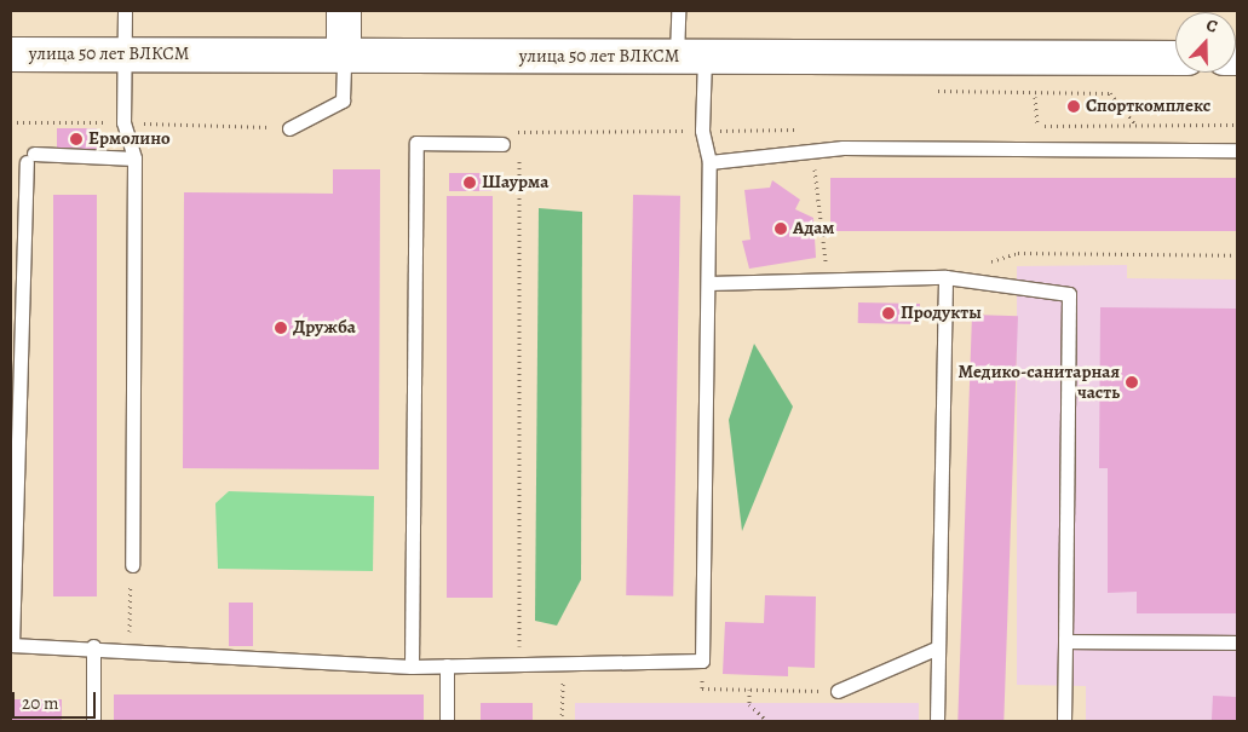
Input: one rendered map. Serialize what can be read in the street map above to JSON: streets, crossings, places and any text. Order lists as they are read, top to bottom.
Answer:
{
  "streets": {
    "main road": ["улица 50 лет ВЛКСМ"]
  },
  "places": [
    "Спорткомплекс",
    "Ермолино",
    "Шаурма",
    "Адам",
    "Продукты",
    "Дружба",
    "Медико-санитарная часть"
  ],
  "scale_bar": "20 m",
  "north": "top"
}
